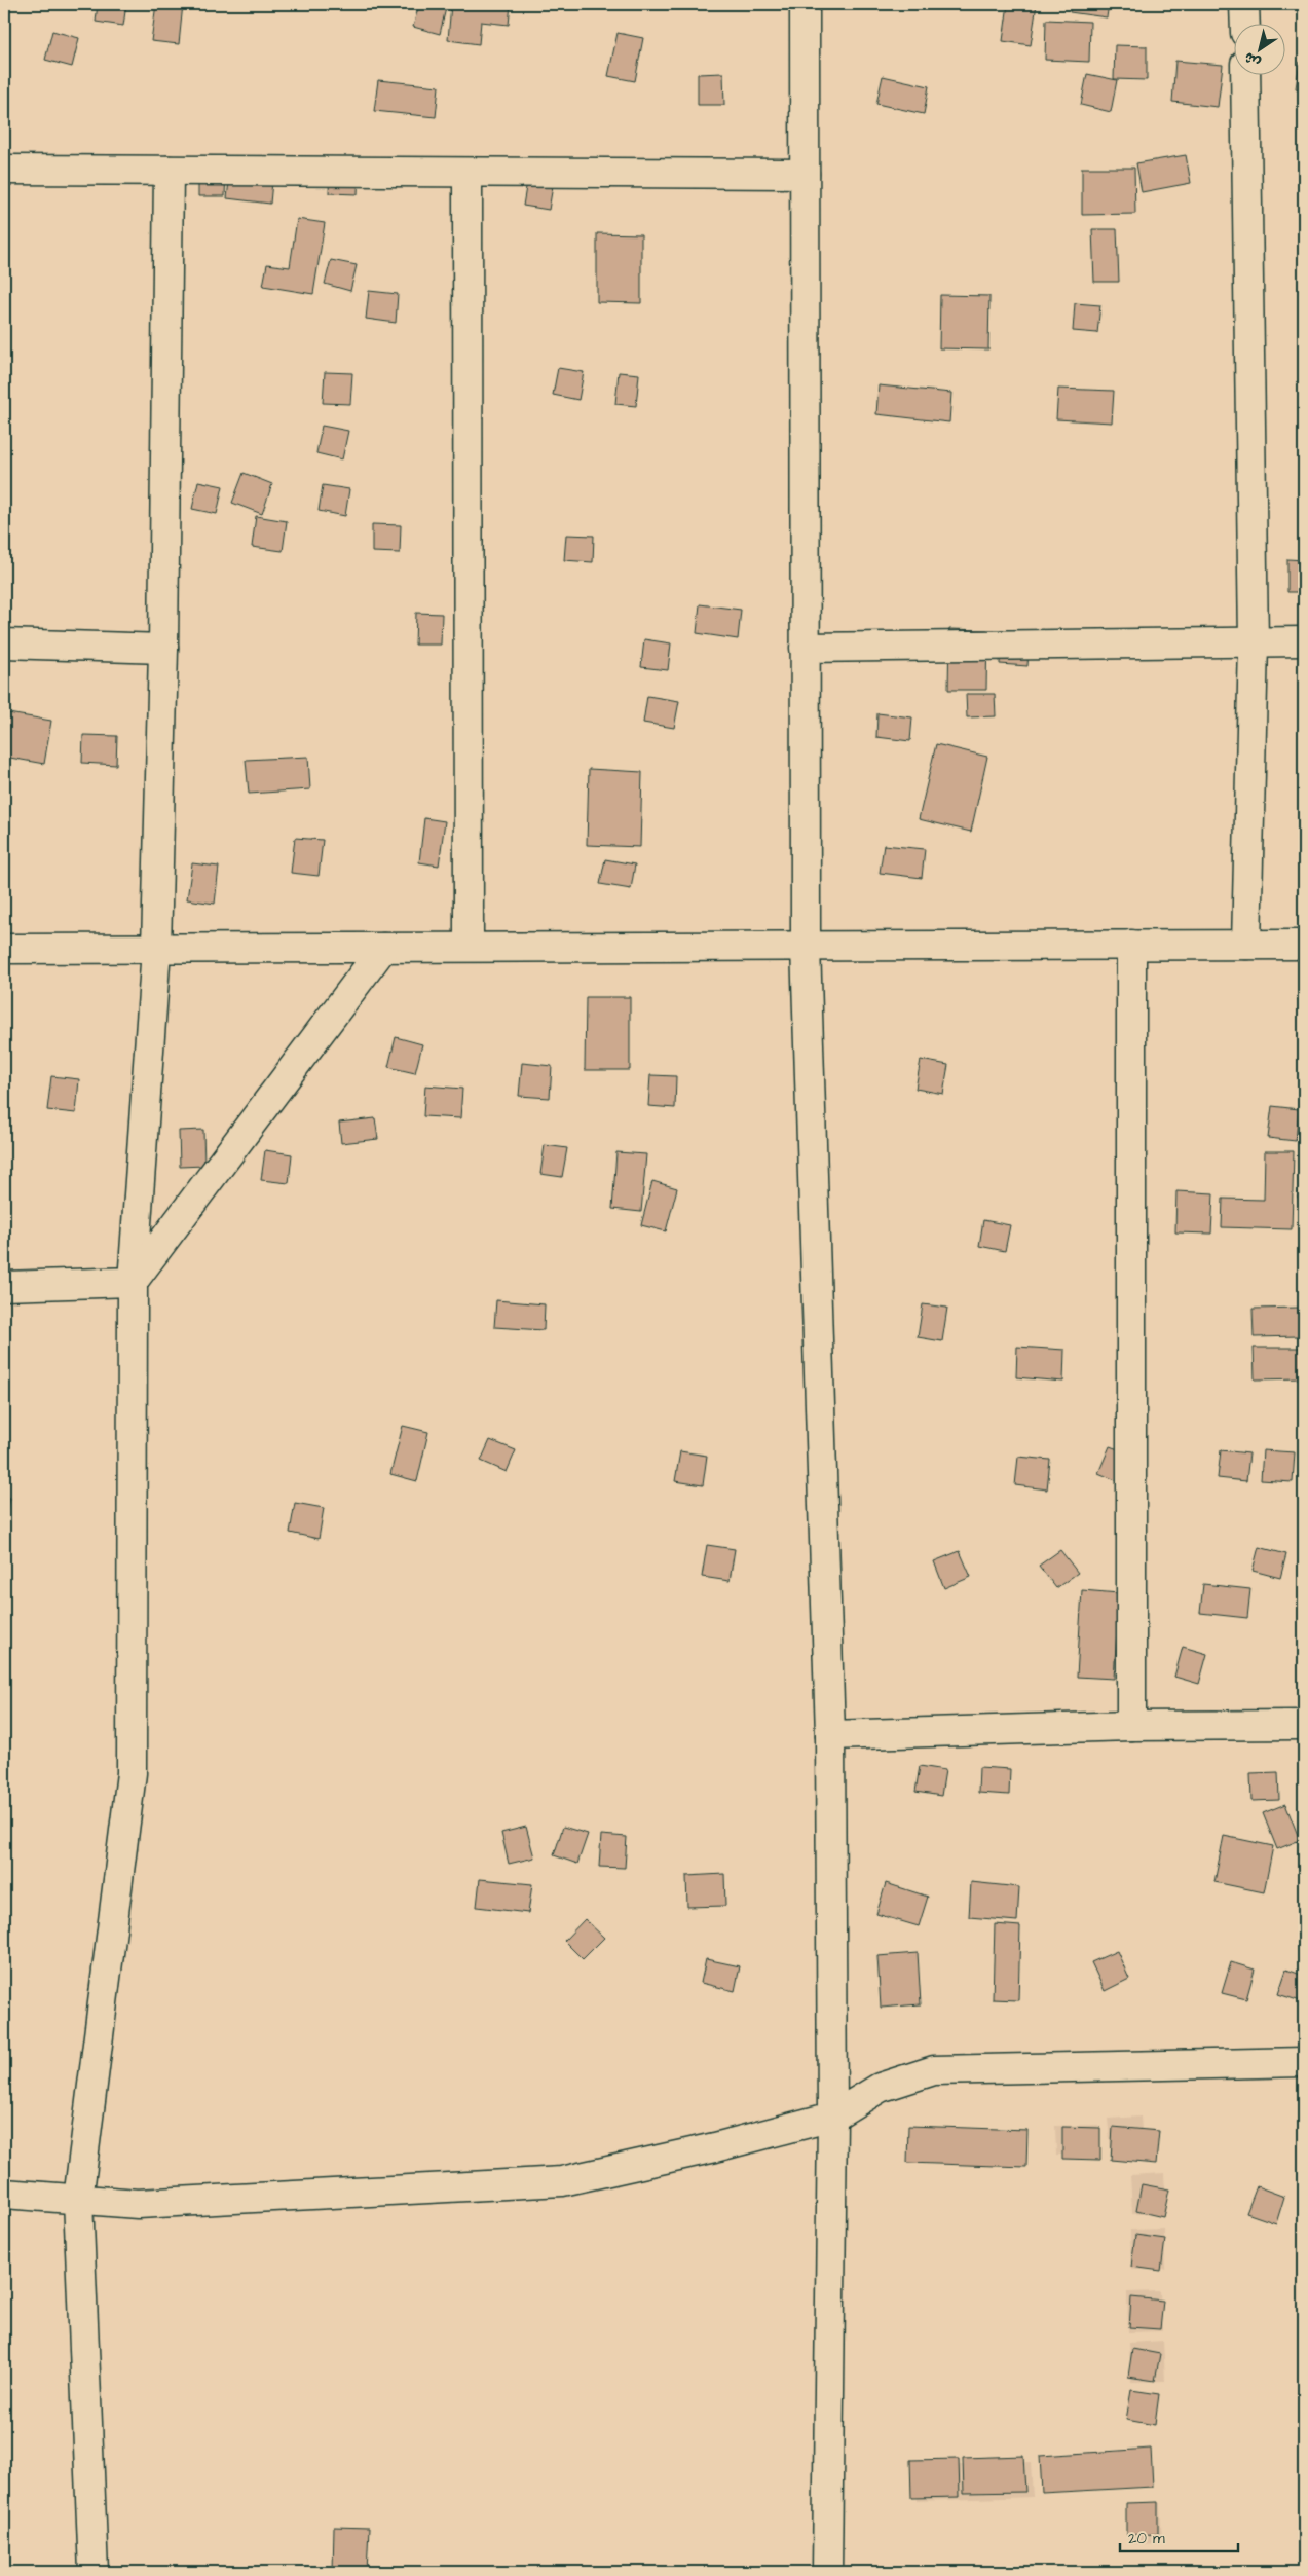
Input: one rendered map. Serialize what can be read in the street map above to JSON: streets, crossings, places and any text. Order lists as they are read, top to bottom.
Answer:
{
  "scale_bar": "20 m",
  "north": "bottom left"
}
